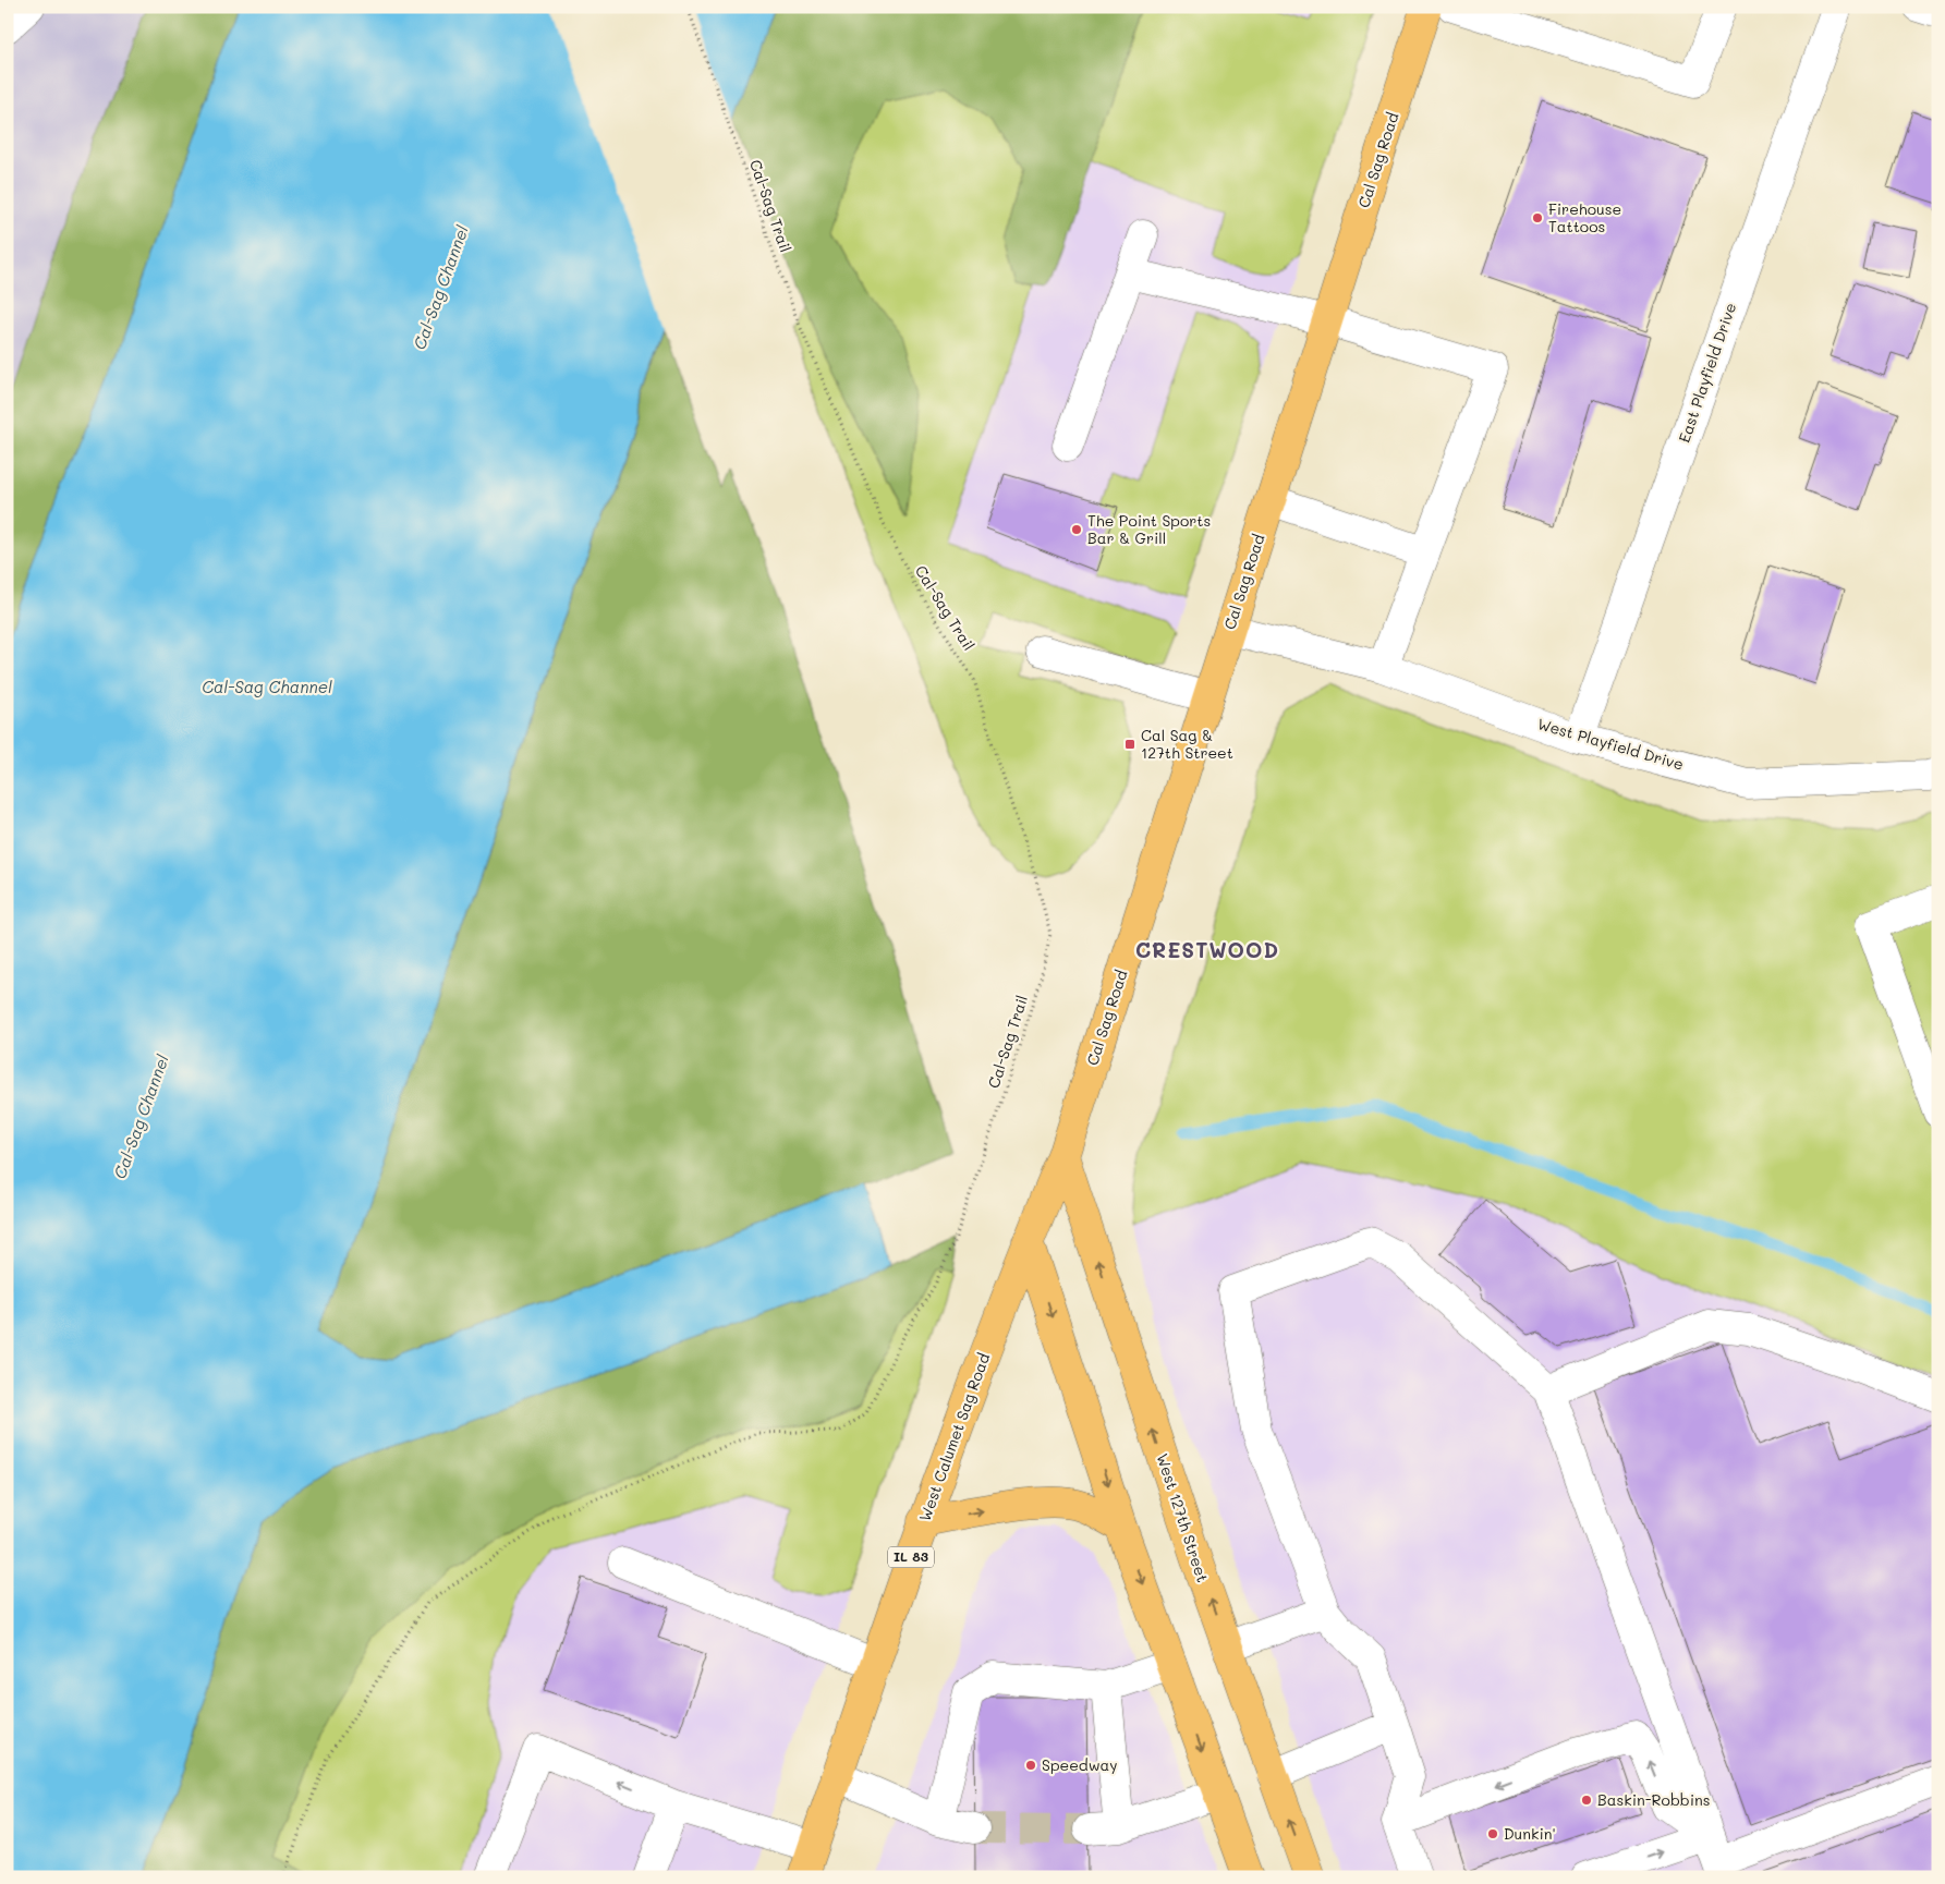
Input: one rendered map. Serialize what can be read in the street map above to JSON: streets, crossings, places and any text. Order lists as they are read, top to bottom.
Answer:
{
  "streets": {
    "main road": [
      "Cal Sag Road",
      "West Calumet Sag Road",
      "West 127th Street",
      "IL 83"
    ],
    "street": ["East Playfield Drive", "West Playfield Drive"],
    "path": ["Cal-Sag Trail"]
  },
  "crossings": [
    ["Cal Sag Road", "West Playfield Drive"],
    ["Cal Sag Road", "West Calumet Sag Road"],
    ["Cal Sag Road", "West 127th Street"],
    ["East Playfield Drive", "West Playfield Drive"],
    ["West Calumet Sag Road", "West 127th Street"]
  ],
  "districts": ["CRESTWOOD"],
  "water": ["Cal-Sag Channel"],
  "places": {
    "other": [
      "Firehouse Tattoos",
      "The Point Sports Bar & Grill",
      "Speedway",
      "Baskin-Robbins",
      "Dunkin'"
    ],
    "transit": ["Cal Sag & 127th Street"]
  }
}
